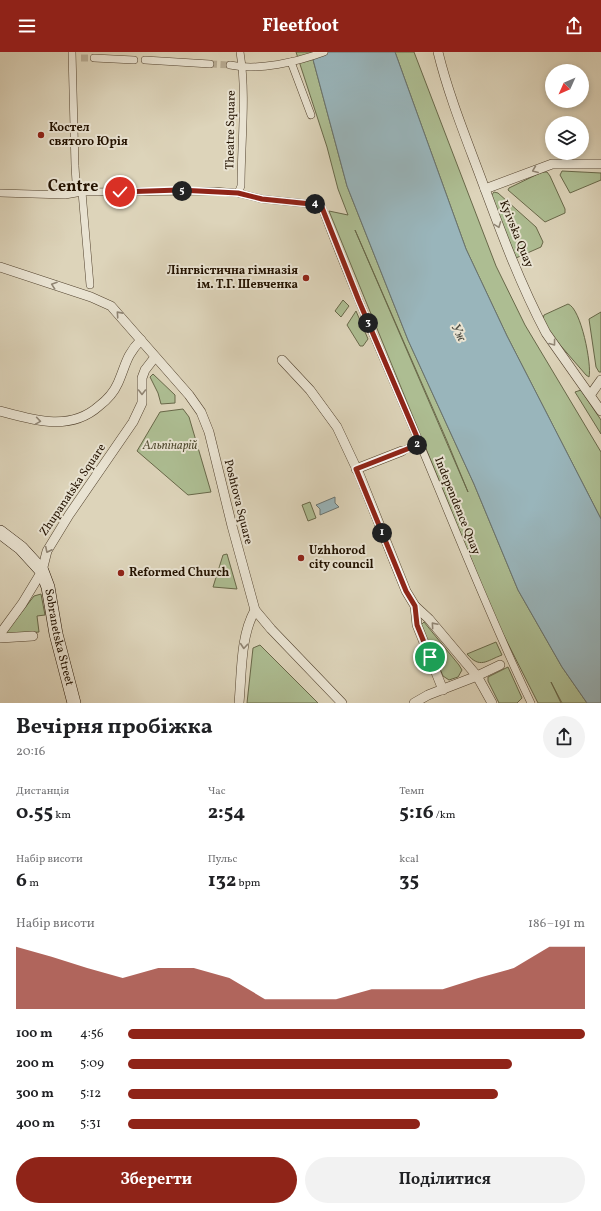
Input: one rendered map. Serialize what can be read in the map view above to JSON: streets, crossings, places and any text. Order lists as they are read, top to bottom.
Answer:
{
  "streets": {
    "main road": ["Sobranetska Street"],
    "street": [
      "Theatre Square",
      "Kyivska Quay",
      "Zhupanatska Square",
      "Poshtova Square",
      "Independence Quay"
    ]
  },
  "crossings": [
    ["Theatre Square", "Independence Quay"],
    ["Zhupanatska Square", "Poshtova Square"],
    ["Zhupanatska Square", "Sobranetska Street"]
  ],
  "one_way": ["Kyivska Quay", "Zhupanatska Square"],
  "districts": ["Centre"],
  "water": ["Уж"],
  "parks": ["Альпінарій"],
  "places": [
    "Костел святого Юрія",
    "Лінгвістична гімназія ім. Т.Г. Шевченка",
    "Uzhhorod city council",
    "Reformed Church"
  ],
  "north": "bottom left",
  "page": {
    "header": "Fleetfoot",
    "pins": [
      "5",
      "4",
      "3",
      "2",
      "1"
    ],
    "heading": ["Вечірня пробіжка", "20:16"],
    "stats": [
      ["Дистанція", "0.55 km"],
      ["Час", "2:54"],
      ["Темп", "5:16 /km"],
      ["Набір висоти", "6 m"],
      ["Пульс", "132 bpm"],
      ["kcal", "35"]
    ],
    "chart": ["Набір висоти", "186–191 m"],
    "list": [
      {
        "name": "100 m",
        "note": "4:56"
      },
      {
        "name": "200 m",
        "note": "5:09"
      },
      {
        "name": "300 m",
        "note": "5:12"
      },
      {
        "name": "400 m",
        "note": "5:31"
      }
    ],
    "buttons": ["Зберегти", "Поділитися"]
  }
}
